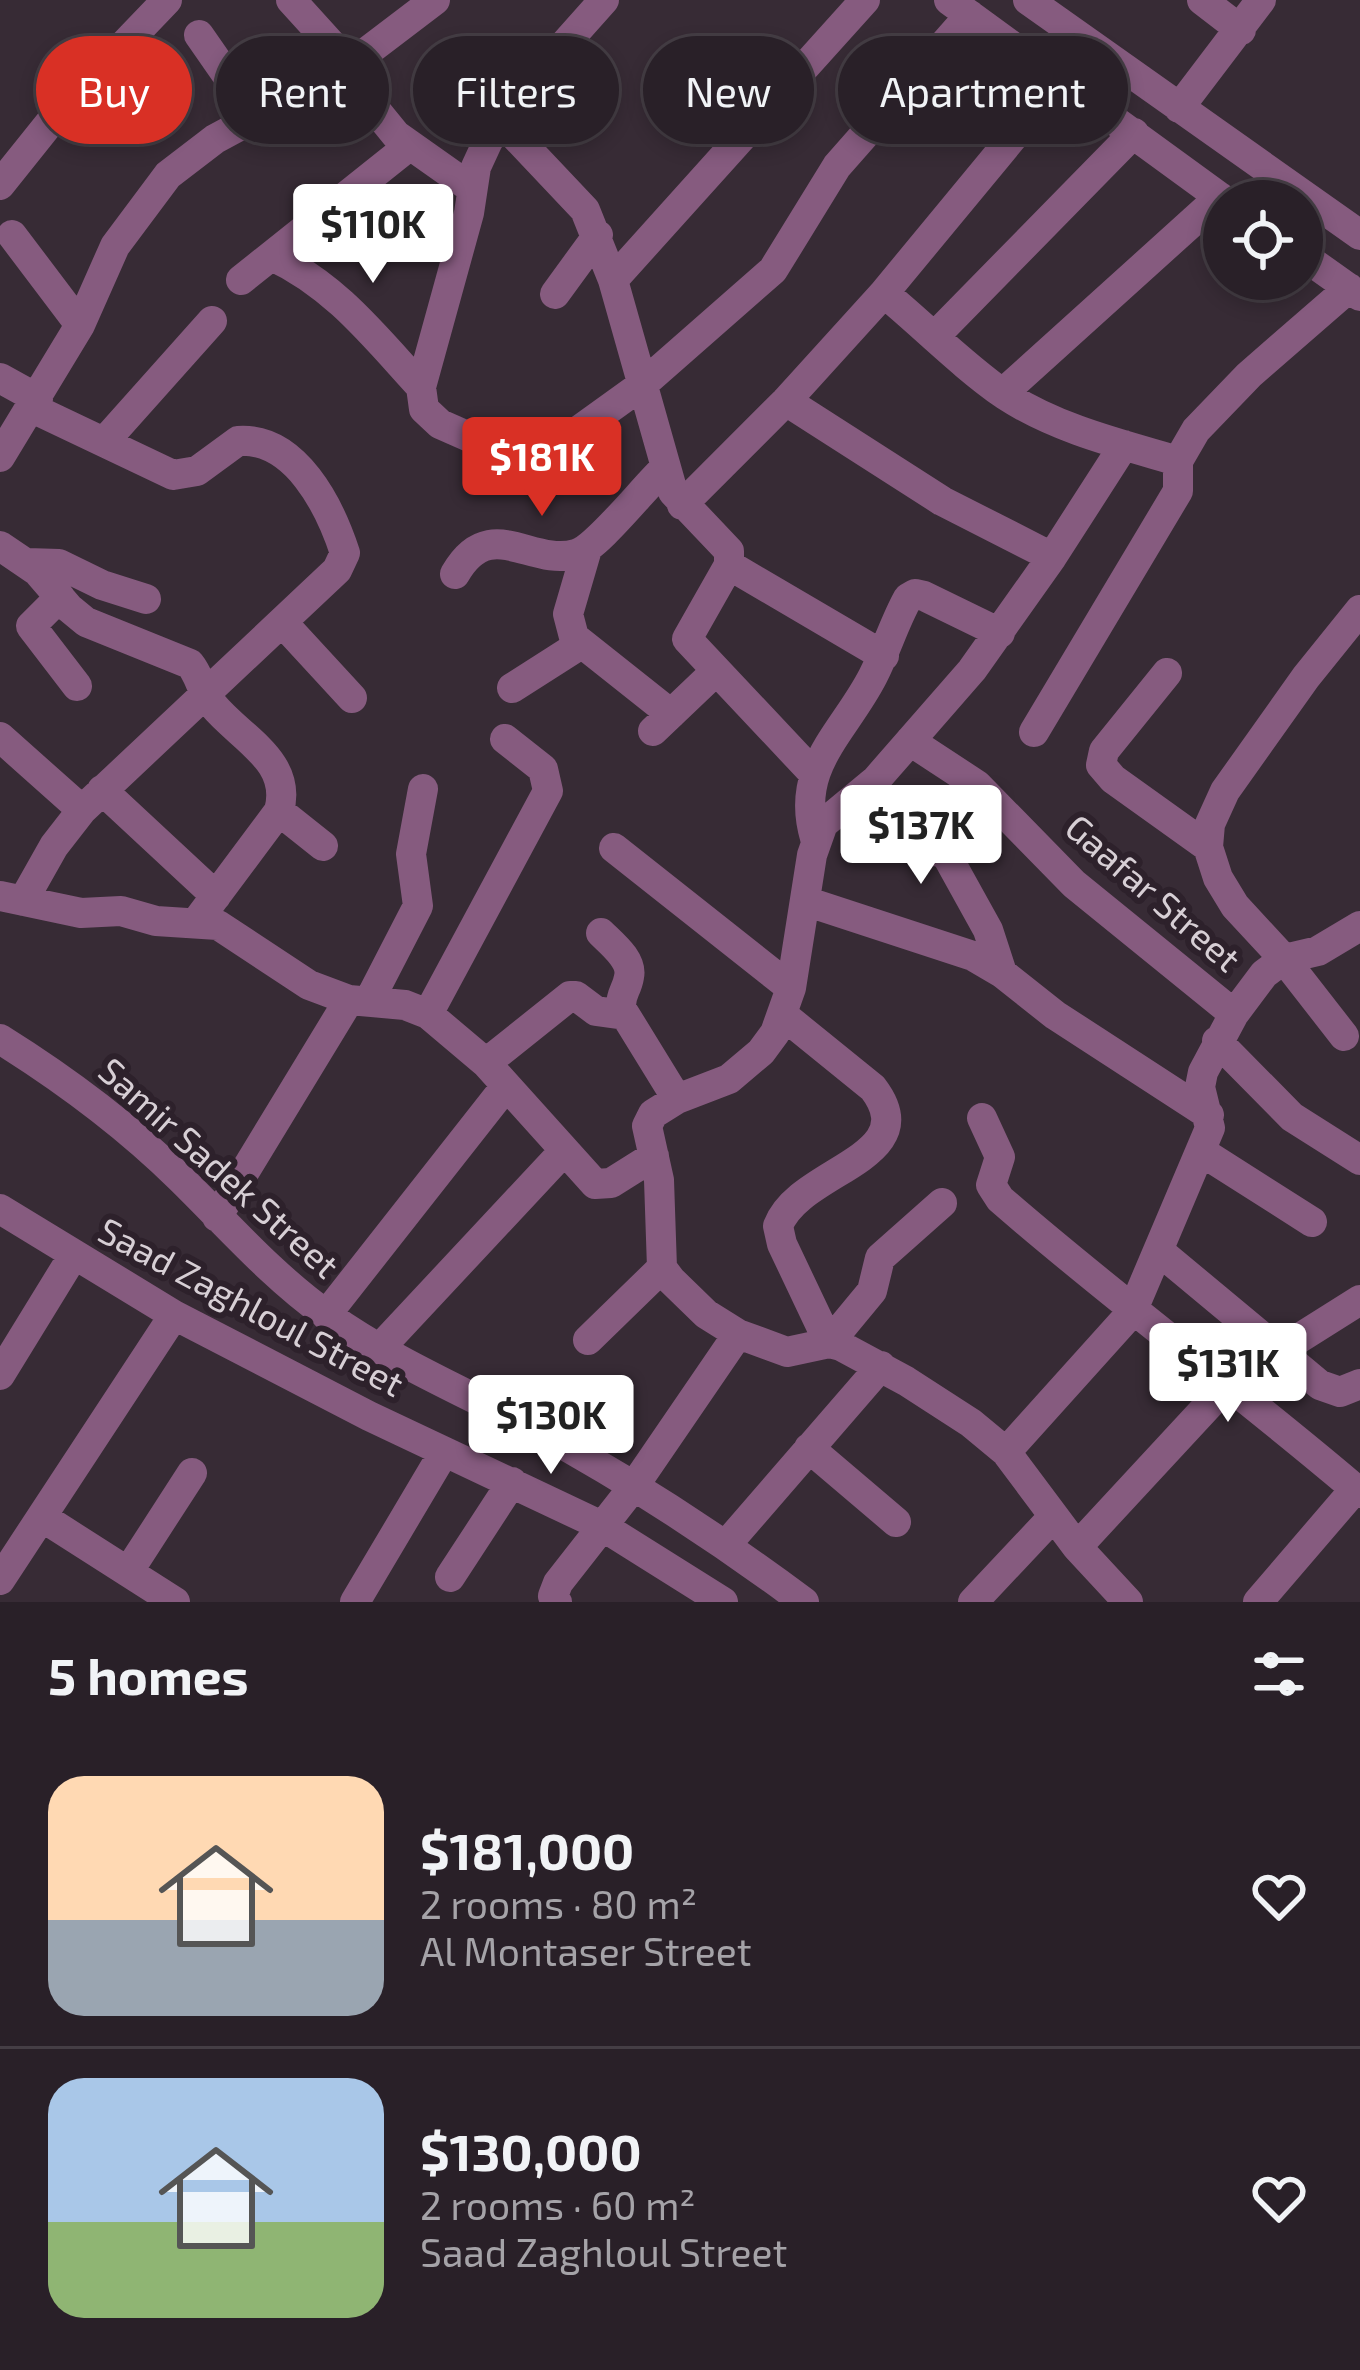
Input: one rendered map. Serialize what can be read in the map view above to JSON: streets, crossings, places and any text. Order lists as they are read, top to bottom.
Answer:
{
  "streets": {
    "street": ["Gaafar Street", "Samir Sadek Street", "Saad Zaghloul Street"]
  },
  "crossings": [
    ["Samir Sadek Street", "Saad Zaghloul Street"]
  ],
  "page": {
    "chip": [
      "Buy",
      "Rent",
      "Filters",
      "New",
      "Apartment"
    ],
    "price": [
      "$110K",
      "$181K",
      "$137K",
      "$131K",
      "$130K"
    ],
    "heading": "5 homes",
    "list": [
      {
        "name": "$181,000",
        "note": "2 rooms · 80 m² · Al Montaser Street"
      },
      {
        "name": "$130,000",
        "note": "2 rooms · 60 m² · Saad Zaghloul Street"
      }
    ]
  }
}
